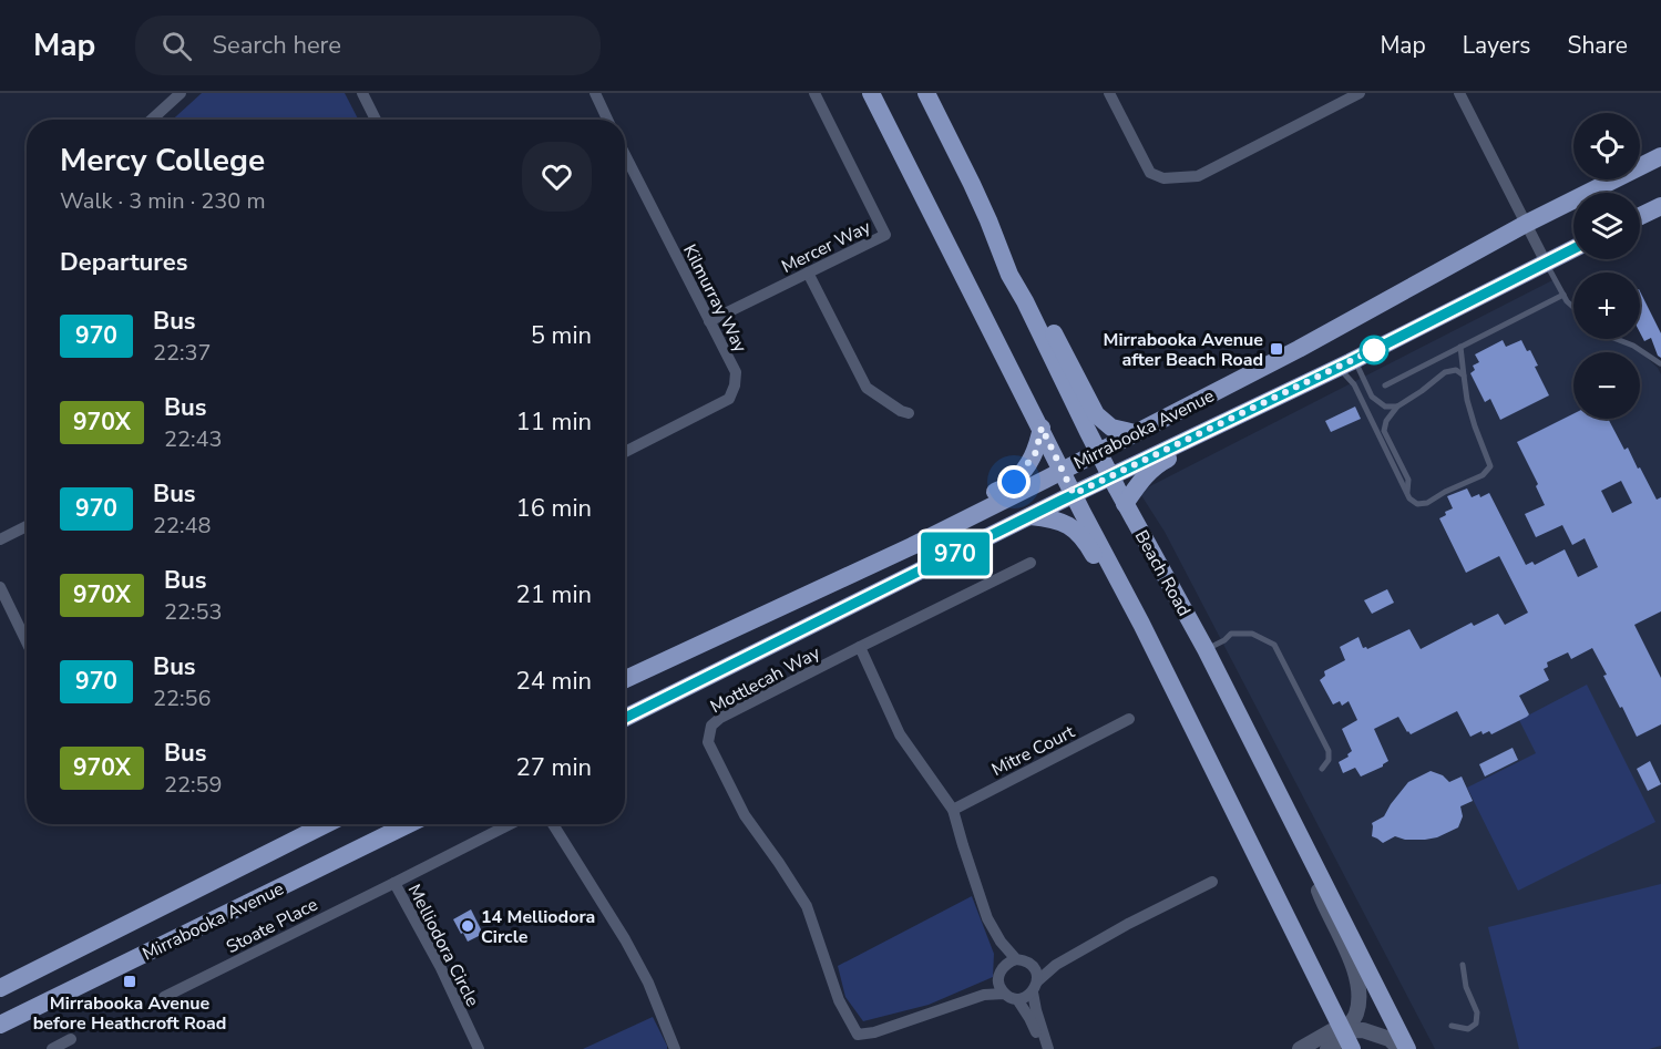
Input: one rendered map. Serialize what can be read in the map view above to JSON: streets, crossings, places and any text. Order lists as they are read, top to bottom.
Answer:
{
  "streets": {
    "main road": ["Mirrabooka Avenue", "Beach Road"],
    "street": [
      "Mercer Way",
      "Kilmurray Way",
      "Mottlecah Way",
      "Mitre Court",
      "Stoate Place",
      "Melliodora Circle"
    ]
  },
  "crossings": [
    ["Mercer Way", "Kilmurray Way"],
    ["Mirrabooka Avenue", "Beach Road"],
    ["Mottlecah Way", "Mitre Court"],
    ["Stoate Place", "Melliodora Circle"]
  ],
  "places": {
    "transit": ["Mirrabooka Avenue after Beach Road", "Mirrabooka Avenue before Heathcroft Road"],
    "other": ["14 Melliodora Circle"]
  },
  "lines": ["bus line 970"],
  "page": {
    "header": "Map",
    "search": "Search here",
    "nav": ["Map", "Layers", "Share"],
    "on_map": "970",
    "map_buttons": ["+", "−"],
    "heading": [
      ["Mercy College", "Walk · 3 min · 230 m"],
      "Departures"
    ],
    "list": [
      {
        "mark": "970",
        "name": "Bus",
        "note": "22:37",
        "value": "5 min"
      },
      {
        "mark": "970X",
        "name": "Bus",
        "note": "22:43",
        "value": "11 min"
      },
      {
        "mark": "970",
        "name": "Bus",
        "note": "22:48",
        "value": "16 min"
      },
      {
        "mark": "970X",
        "name": "Bus",
        "note": "22:53",
        "value": "21 min"
      },
      {
        "mark": "970",
        "name": "Bus",
        "note": "22:56",
        "value": "24 min"
      },
      {
        "mark": "970X",
        "name": "Bus",
        "note": "22:59",
        "value": "27 min"
      }
    ]
  }
}
